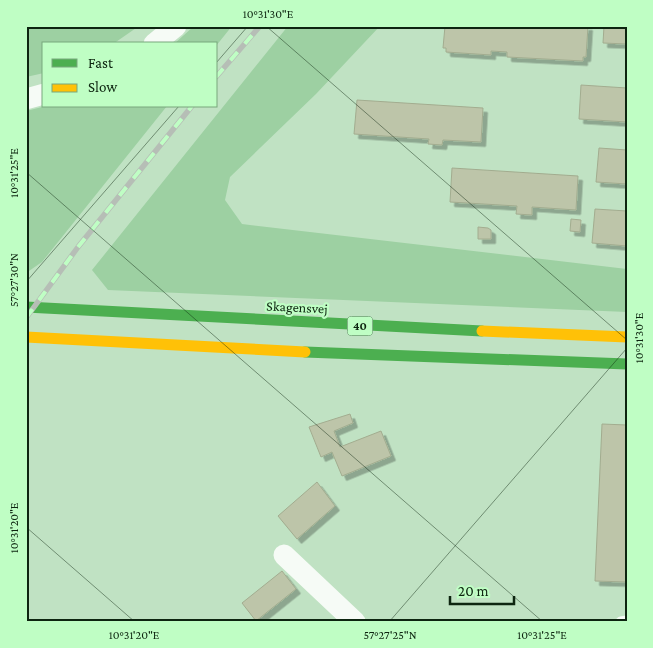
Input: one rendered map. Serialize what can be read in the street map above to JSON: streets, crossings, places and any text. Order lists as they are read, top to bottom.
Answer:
{
  "streets": {
    "main road": ["Skagensvej", "40"]
  },
  "legend": ["Fast", "Slow"],
  "scale_bar": "20 m",
  "coordinates": [
    "10°31'30\"E",
    "10°31'25\"E",
    "57°27'30\"N",
    "10°31'20\"E",
    "57°27'25\"N"
  ]
}
